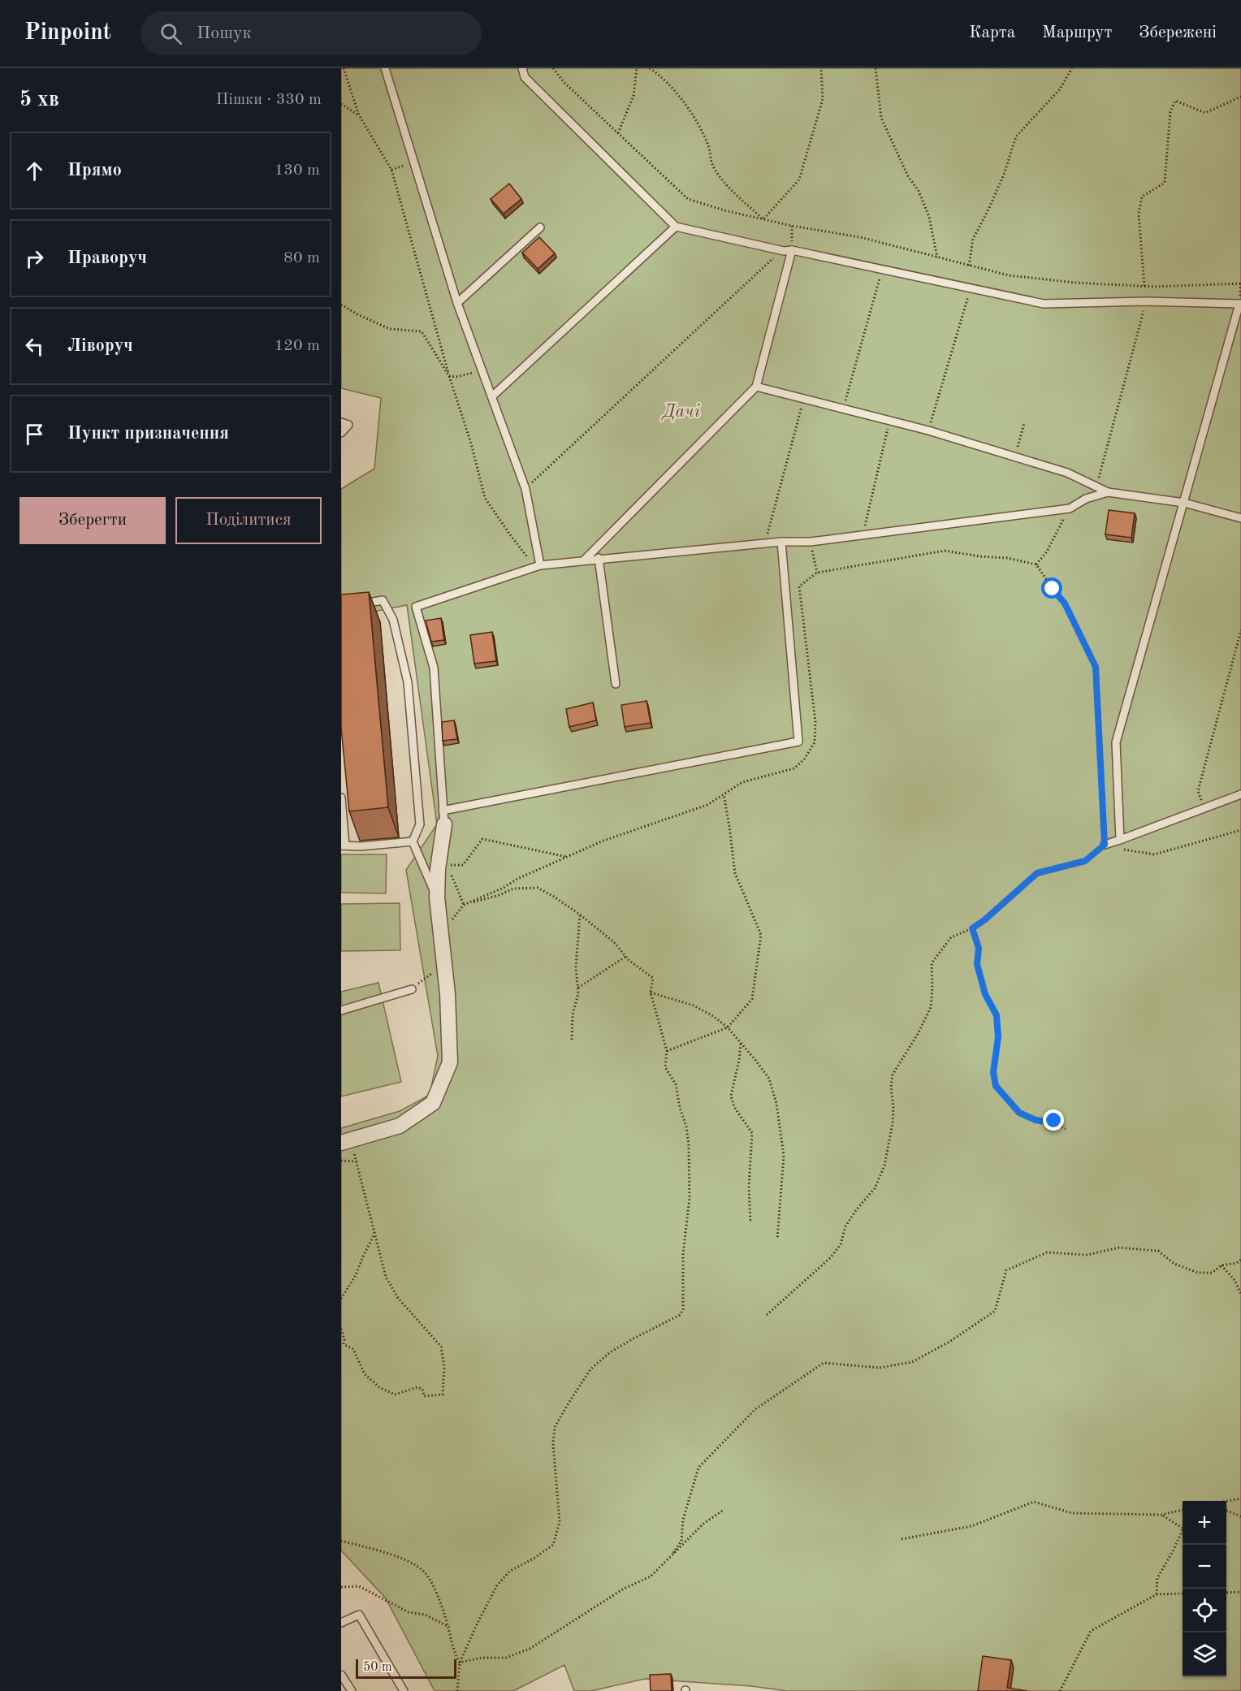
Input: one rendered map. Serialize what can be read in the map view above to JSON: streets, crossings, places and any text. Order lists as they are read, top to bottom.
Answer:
{
  "parks": ["Дачі"],
  "scale_bar": "50 m",
  "page": {
    "header": "Pinpoint",
    "search": "Пошук",
    "nav": ["Карта", "Маршрут", "Збережені"],
    "heading": ["5 хв", "Пішки · 330 m"],
    "list": [
      ["Прямо", "130 m"],
      ["Праворуч", "80 m"],
      ["Ліворуч", "120 m"],
      "Пункт призначення"
    ],
    "buttons": ["Зберегти", "Поділитися"],
    "map_buttons": ["+", "−"],
    "scale": "50 m"
  }
}
